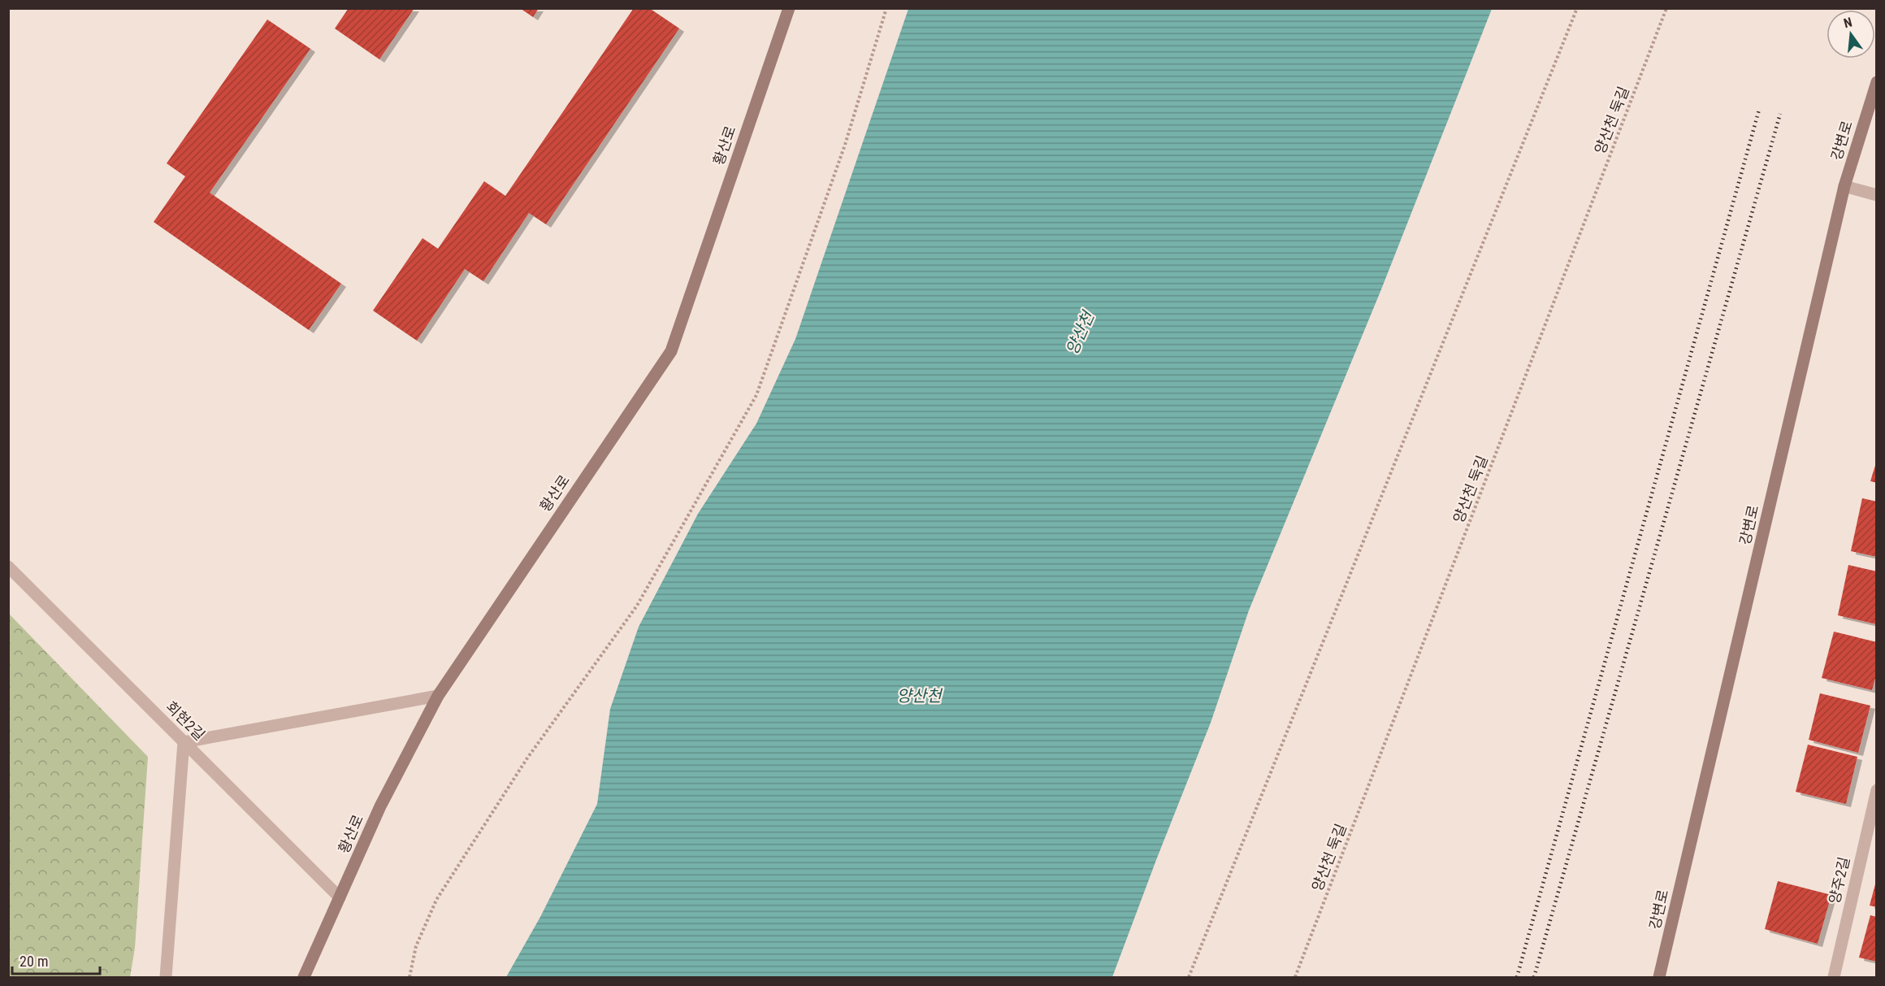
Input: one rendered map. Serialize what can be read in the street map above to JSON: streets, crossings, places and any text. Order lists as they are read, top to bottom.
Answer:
{
  "streets": {
    "main road": ["강변로", "황산로"],
    "street": ["회현2길", "양주2길"],
    "path": ["양산천 둑길"]
  },
  "crossings": [
    ["황산로", "회현2길"]
  ],
  "water": ["양산천"],
  "scale_bar": "20 m",
  "north": "top"
}
